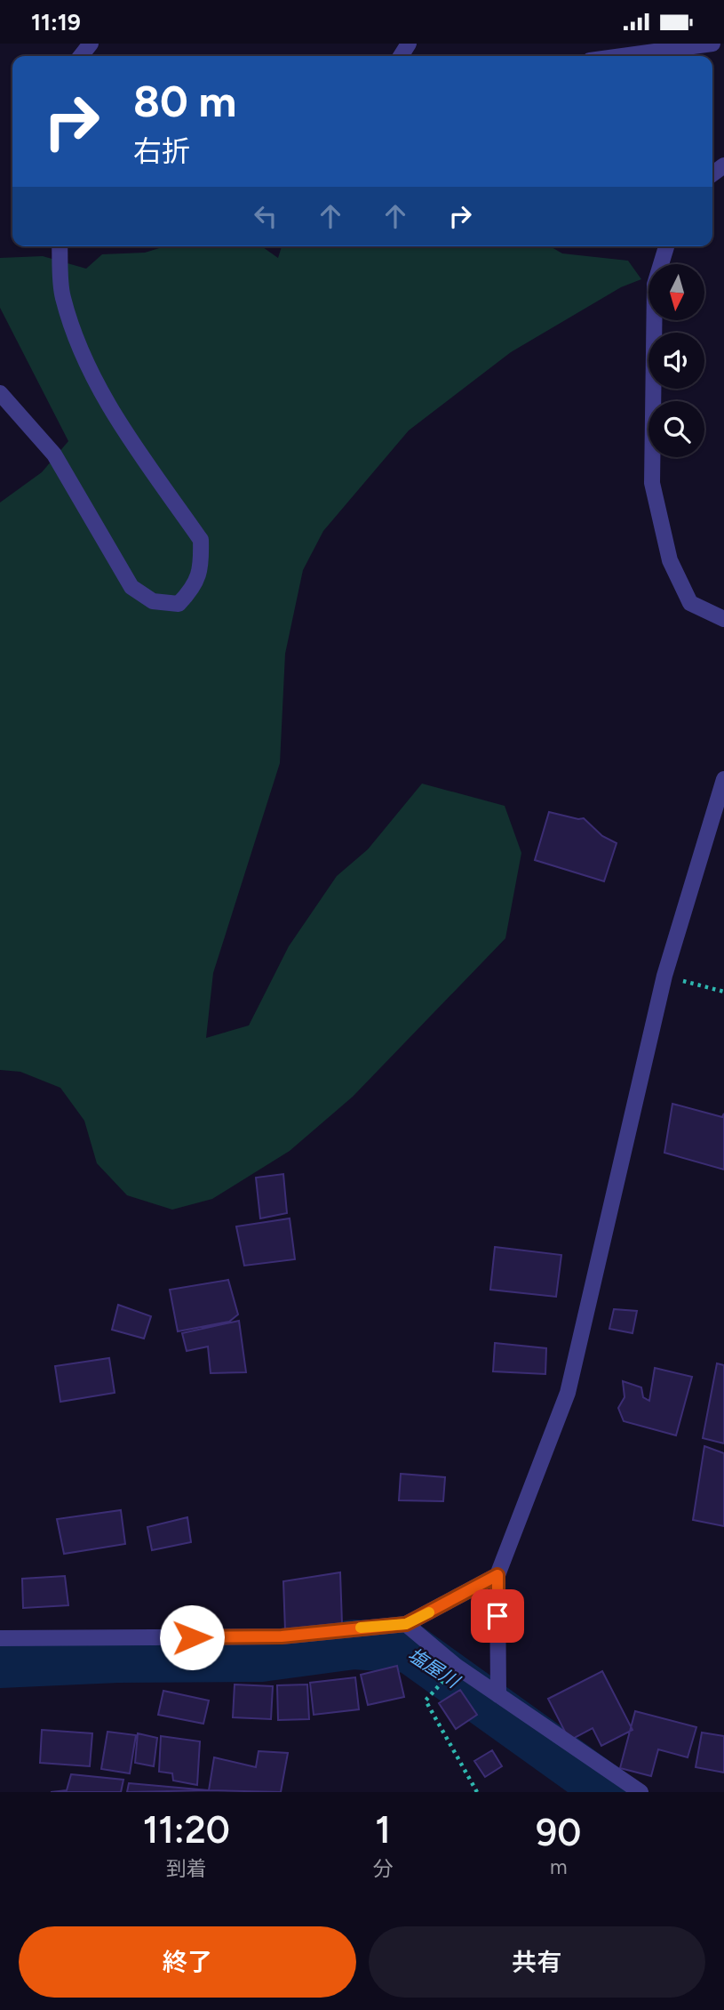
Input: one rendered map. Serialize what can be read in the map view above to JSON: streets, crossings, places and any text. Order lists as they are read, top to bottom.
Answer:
{
  "water": ["塩屋川"],
  "north": "bottom",
  "page": {
    "status": "11:19",
    "turn": ["80 m", "右折"],
    "eta": [
      "11:20",
      "到着",
      "1",
      "分",
      "90",
      "m"
    ],
    "buttons": ["終了", "共有"]
  }
}
